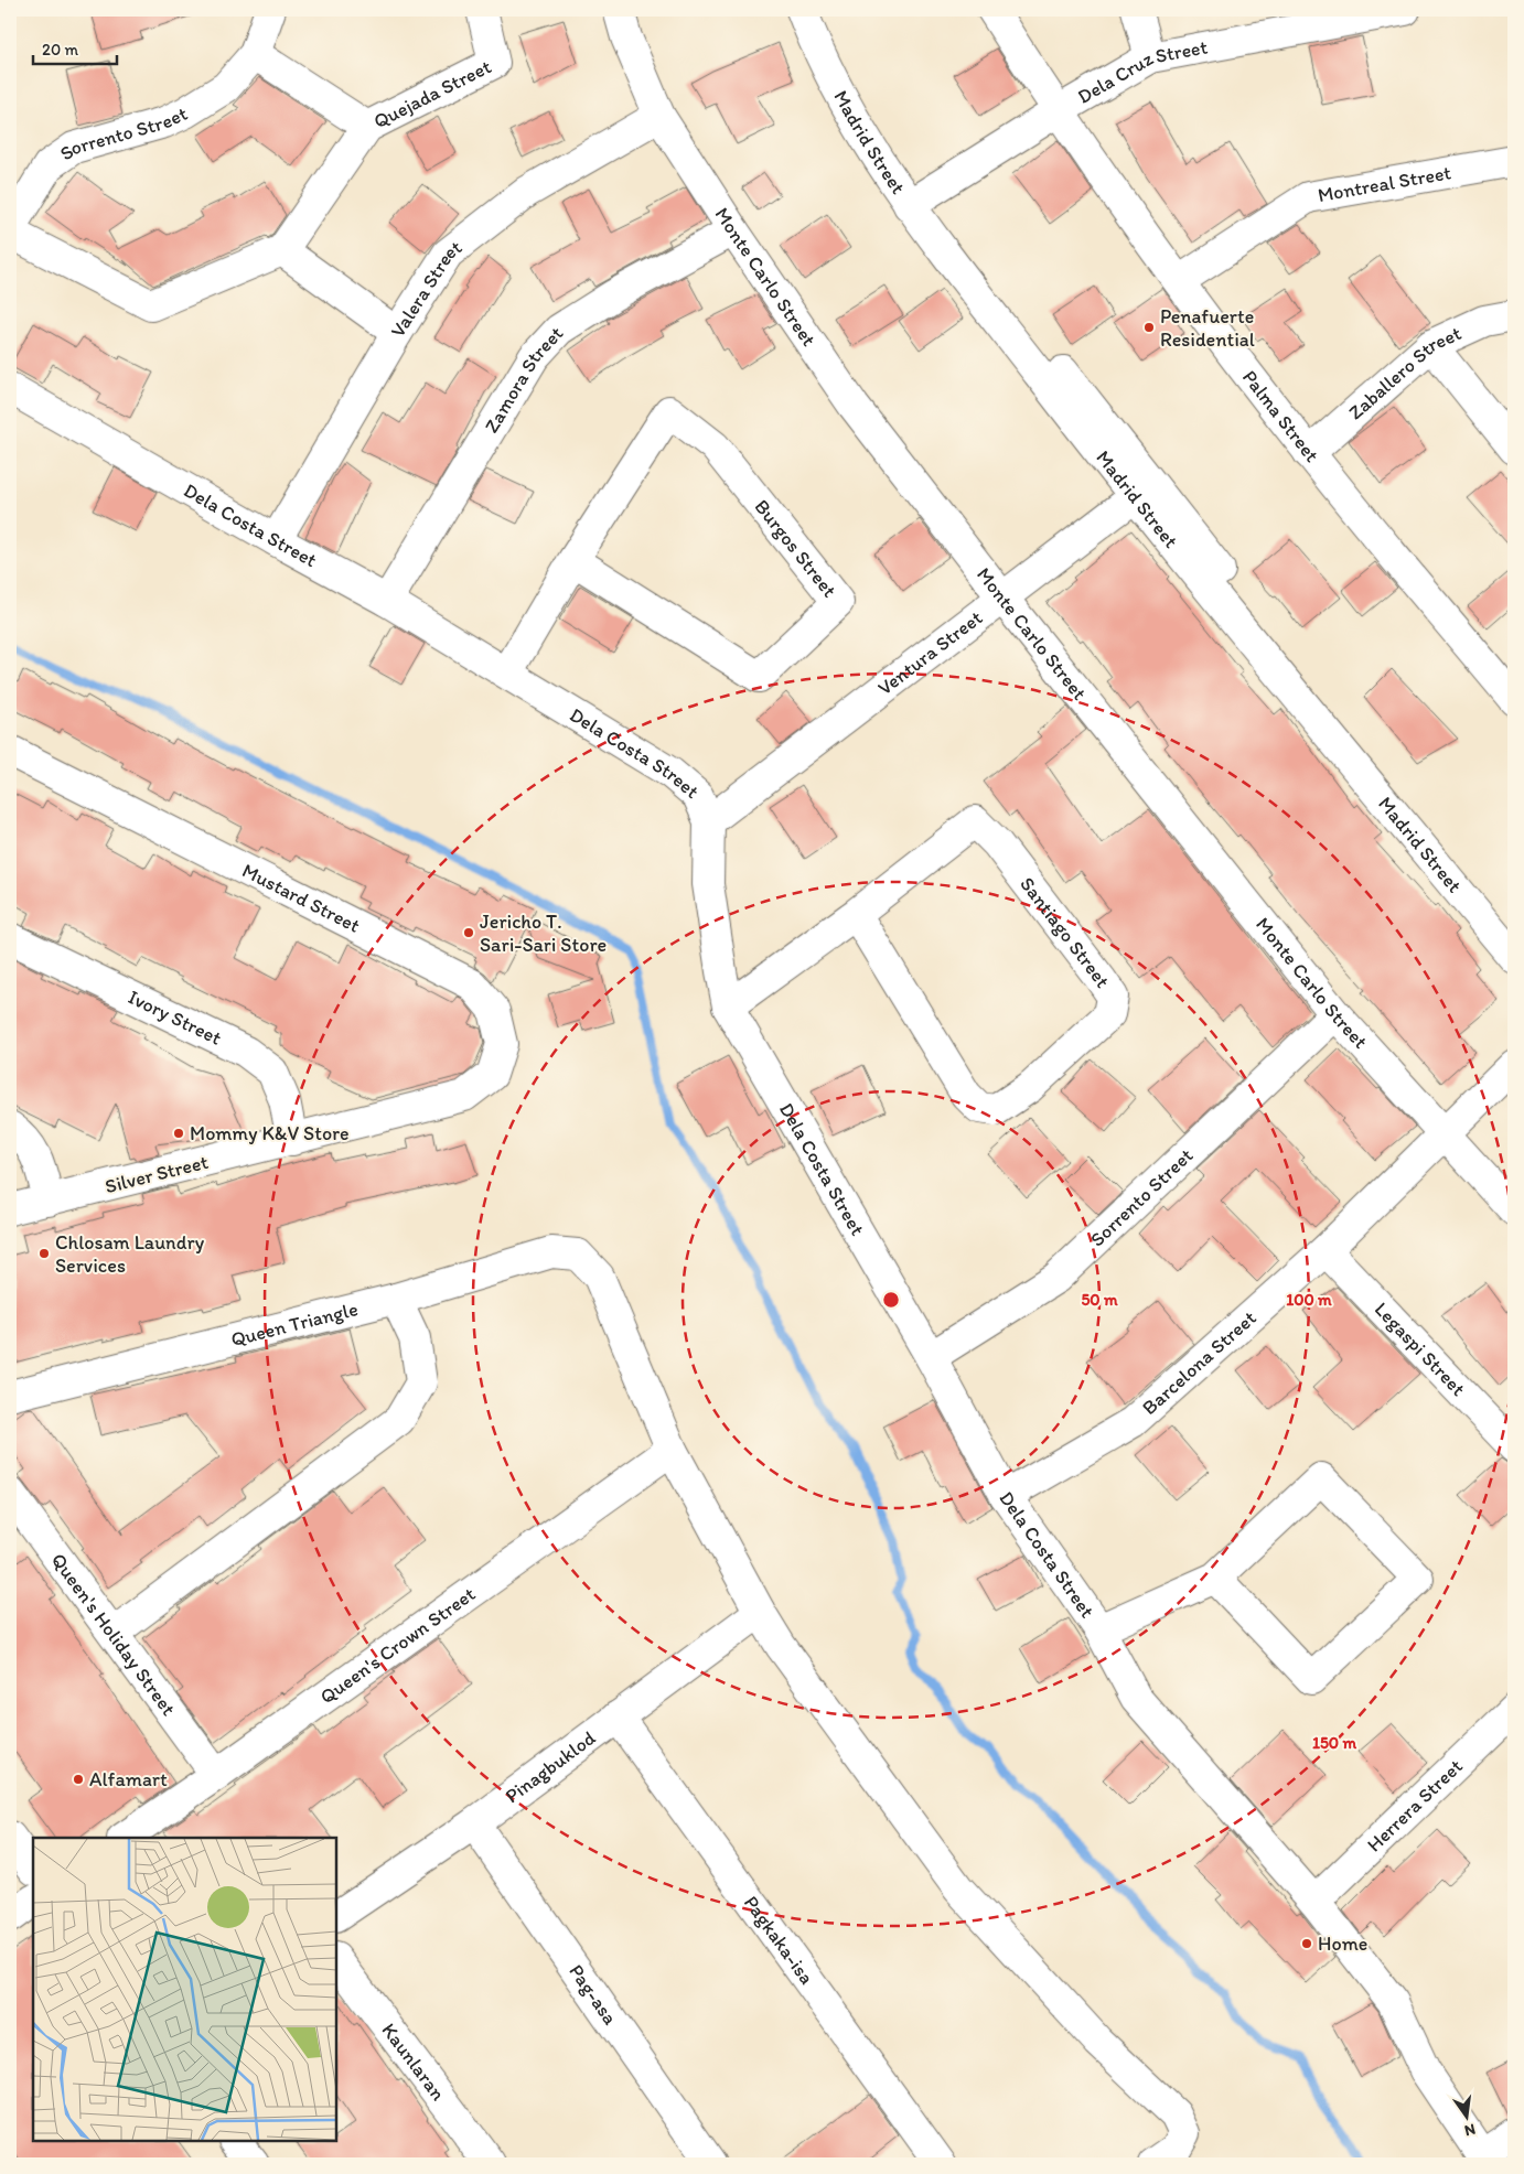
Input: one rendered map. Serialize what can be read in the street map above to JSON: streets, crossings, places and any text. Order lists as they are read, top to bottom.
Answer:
{
  "streets": {
    "street": [
      "Dela Cruz Street",
      "Quejada Street",
      "Sorrento Street",
      "Madrid Street",
      "Montreal Street",
      "Monte Carlo Street",
      "Valera Street",
      "Zaballero Street",
      "Zamora Street",
      "Palma Street",
      "Dela Costa Street",
      "Burgos Street",
      "Ventura Street",
      "Mustard Street",
      "Santiago Street",
      "Ivory Street",
      "Silver Street",
      "Queen Triangle",
      "Legaspi Street",
      "Barcelona Street",
      "Queen's Holiday Street",
      "Queen's Crown Street",
      "Pinagbuklod",
      "Herrera Street",
      "Pagkaka-isa",
      "Pag-asa",
      "Kaunlaran"
    ]
  },
  "crossings": [
    ["Dela Cruz Street", "Madrid Street"],
    ["Dela Cruz Street", "Palma Street"],
    ["Sorrento Street", "Monte Carlo Street"],
    ["Sorrento Street", "Dela Costa Street"],
    ["Madrid Street", "Ventura Street"],
    ["Montreal Street", "Palma Street"],
    ["Monte Carlo Street", "Valera Street"],
    ["Monte Carlo Street", "Zamora Street"],
    ["Monte Carlo Street", "Ventura Street"],
    ["Monte Carlo Street", "Barcelona Street"],
    ["Valera Street", "Dela Costa Street"],
    ["Zaballero Street", "Palma Street"],
    ["Zamora Street", "Dela Costa Street"],
    ["Dela Costa Street", "Burgos Street"],
    ["Dela Costa Street", "Ventura Street"],
    ["Dela Costa Street", "Santiago Street"],
    ["Dela Costa Street", "Barcelona Street"],
    ["Dela Costa Street", "Herrera Street"],
    ["Mustard Street", "Silver Street"],
    ["Ivory Street", "Silver Street"],
    ["Queen Triangle", "Queen's Crown Street"],
    ["Legaspi Street", "Barcelona Street"],
    ["Queen's Holiday Street", "Queen's Crown Street"],
    ["Pinagbuklod", "Pagkaka-isa"],
    ["Pinagbuklod", "Pag-asa"]
  ],
  "places": [
    "Penafuerte Residential",
    "Jericho T. Sari-Sari Store",
    "Mommy K&V Store",
    "Chlosam Laundry Services",
    "Alfamart",
    "Home"
  ],
  "scale_bar": "20 m",
  "north": "bottom",
  "rings": ["50 m", "100 m", "150 m"]
}
